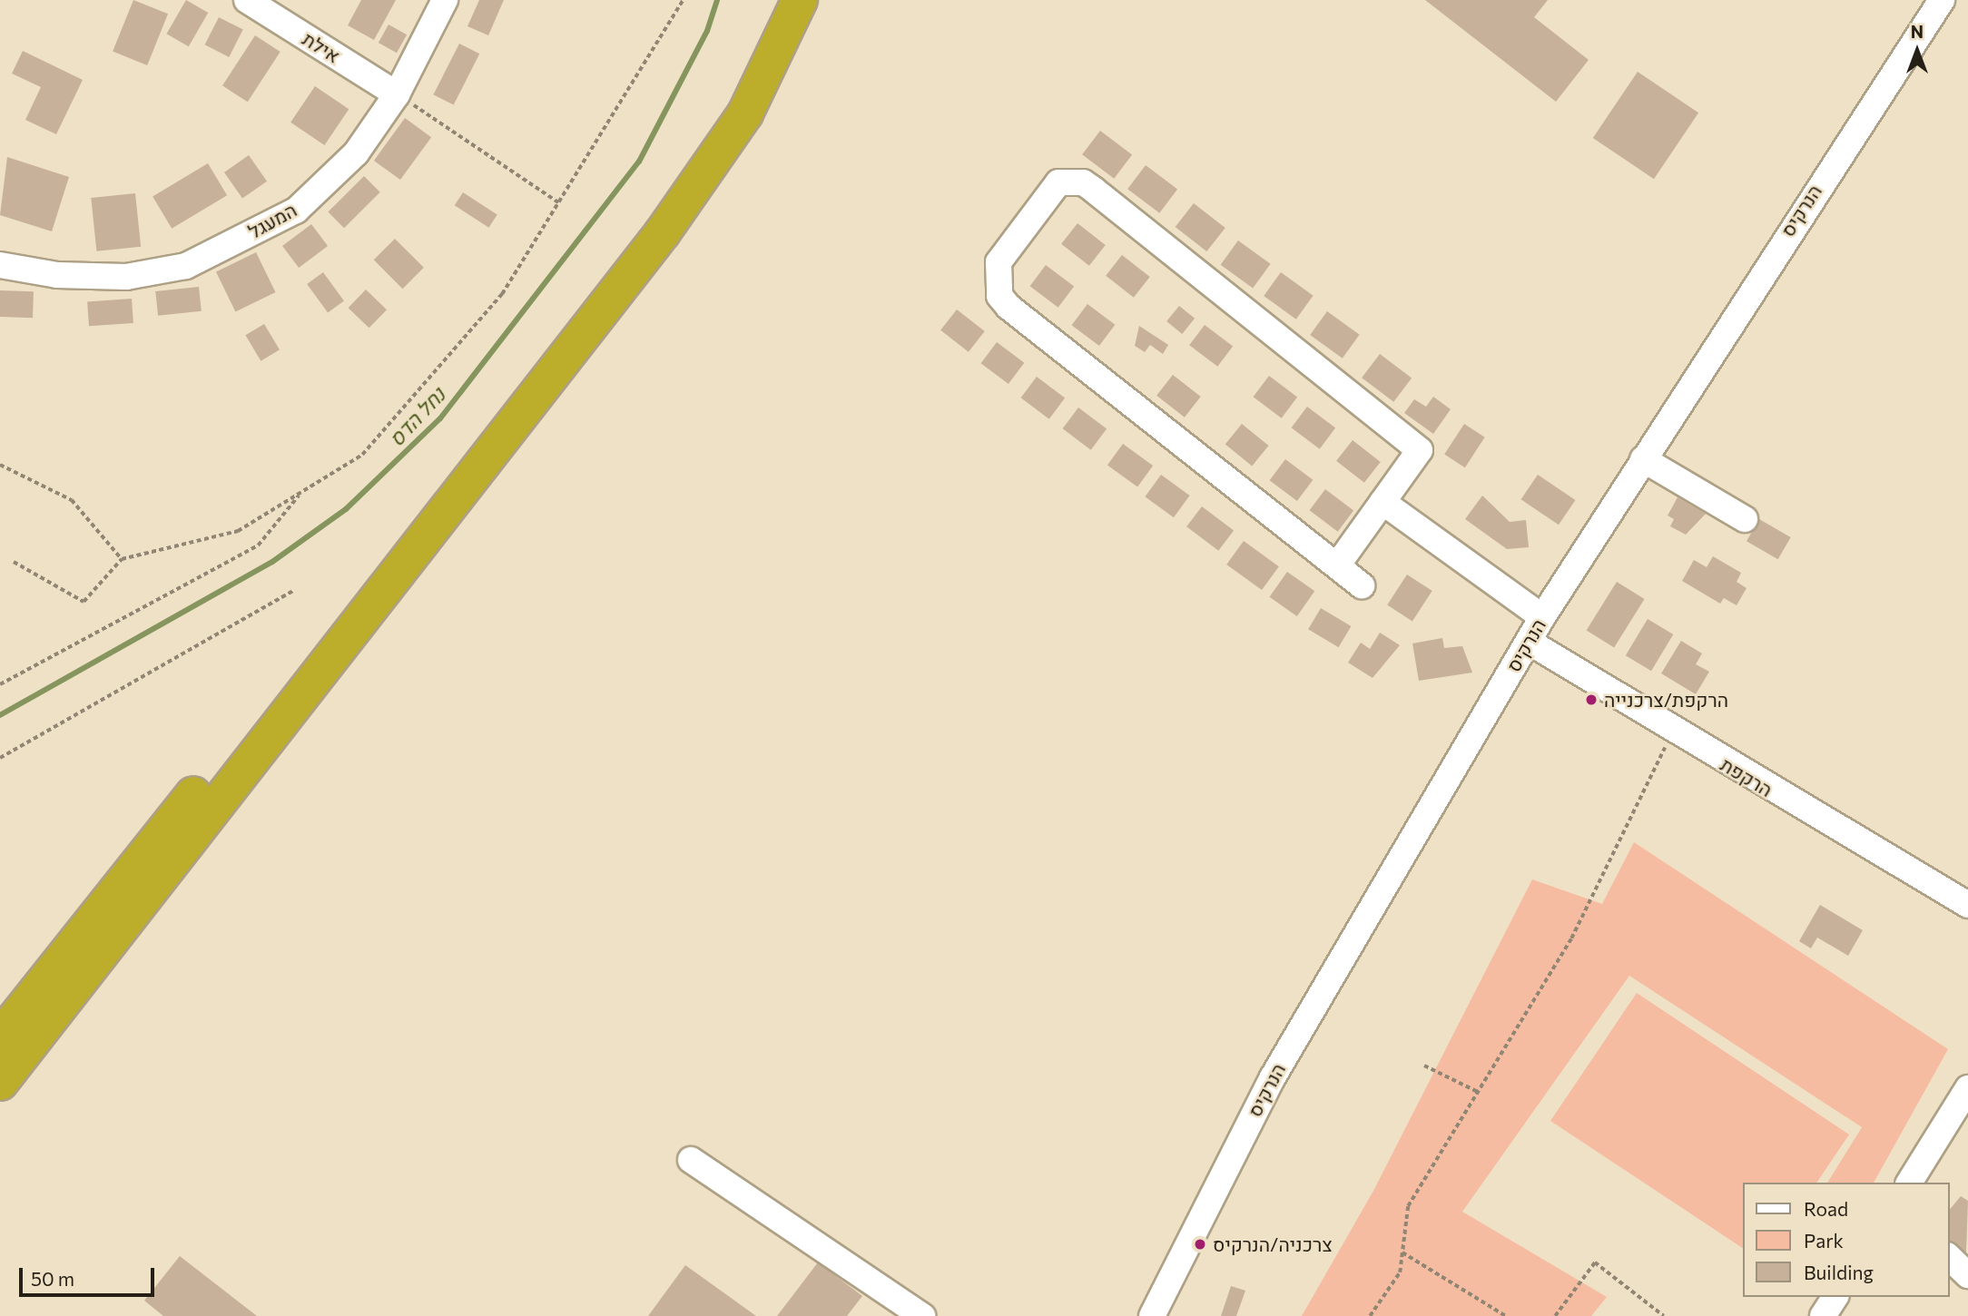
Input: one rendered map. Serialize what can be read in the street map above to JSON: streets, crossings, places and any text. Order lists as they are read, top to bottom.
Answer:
{
  "streets": {
    "street": [
      "אילת",
      "הנרקיס",
      "המעגל",
      "הרקפת"
    ]
  },
  "crossings": [
    ["אילת", "המעגל"],
    ["הנרקיס", "הרקפת"]
  ],
  "water": ["נחל הדס"],
  "places": ["הרקפת/צרכנייה", "צרכניה/הנרקיס"],
  "legend": ["Road", "Park", "Building"],
  "scale_bar": "50 m",
  "north": "top"
}
